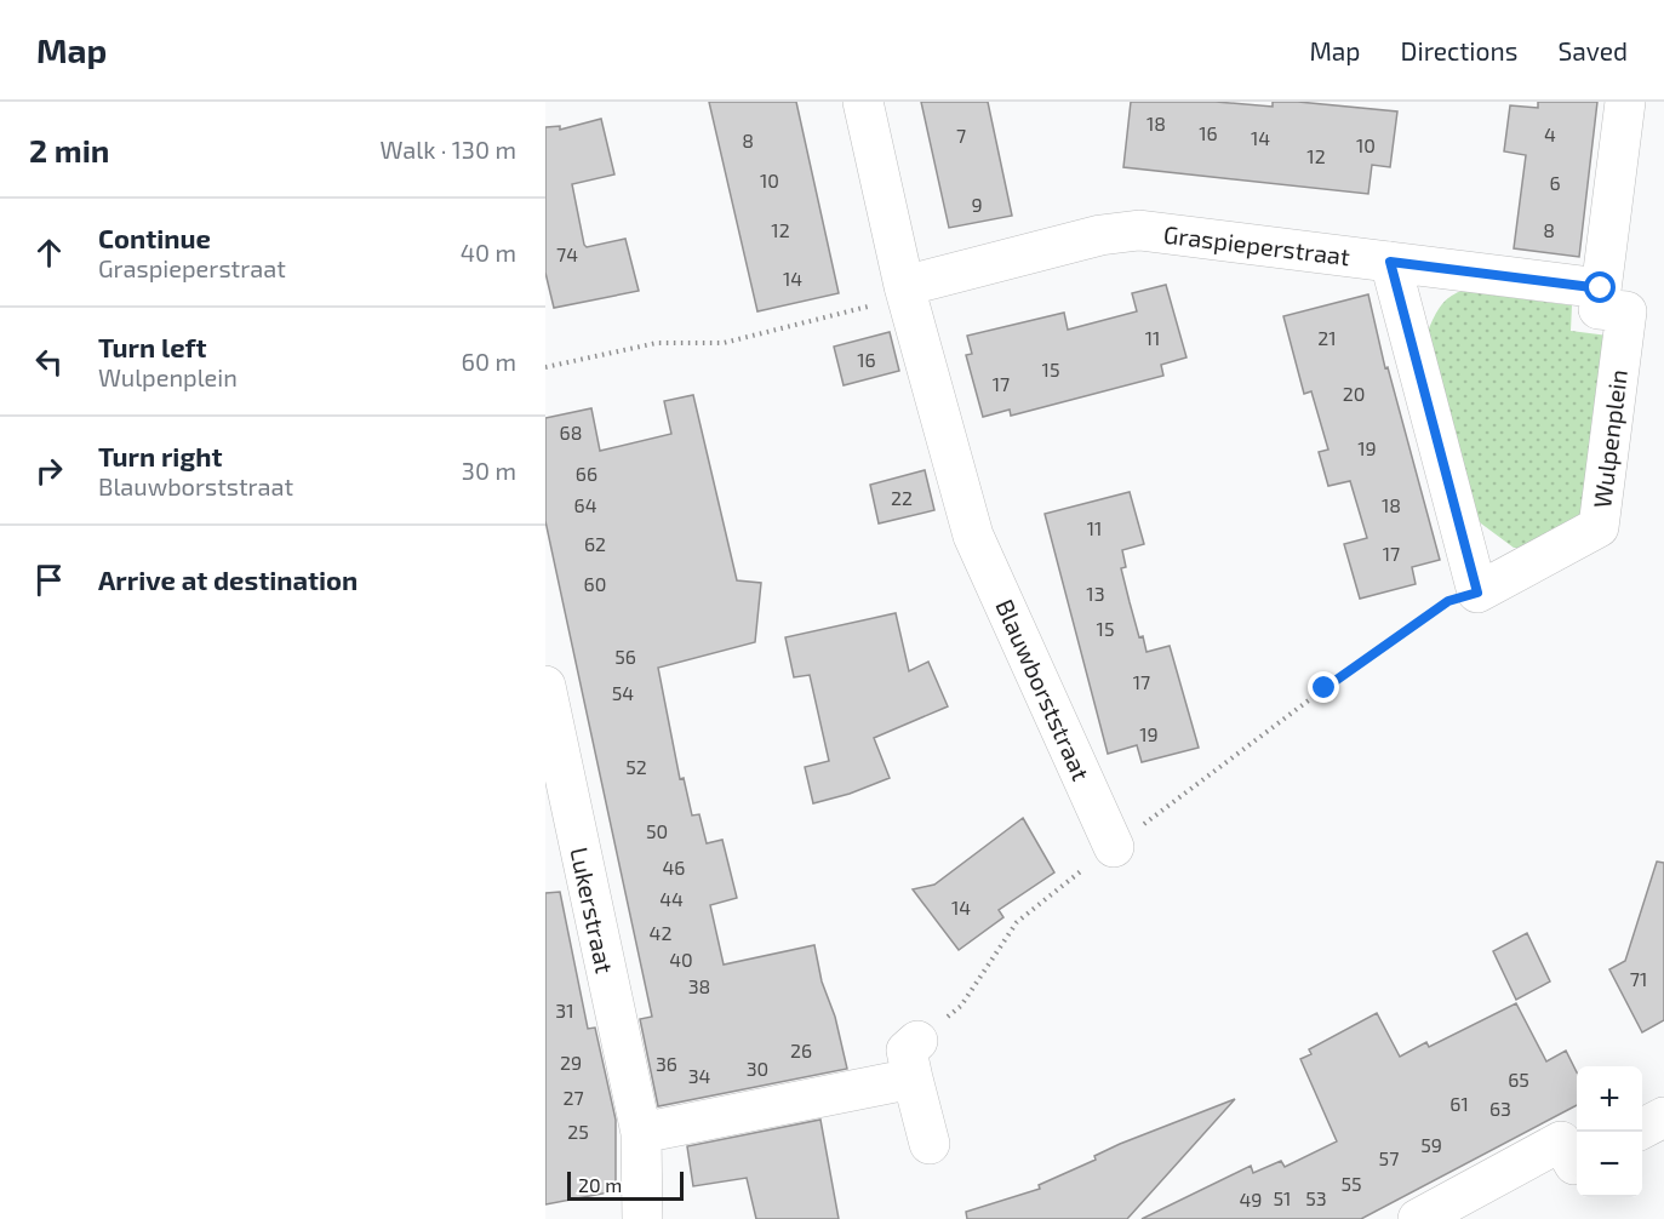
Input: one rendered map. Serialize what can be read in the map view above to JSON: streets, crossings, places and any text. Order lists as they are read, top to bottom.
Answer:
{
  "streets": {
    "street": [
      "Graspieperstraat",
      "Wulpenplein",
      "Blauwborststraat",
      "Lukerstraat"
    ]
  },
  "crossings": [
    ["Graspieperstraat", "Wulpenplein"],
    ["Graspieperstraat", "Blauwborststraat"]
  ],
  "house_numbers": [
    "18",
    "16",
    "4",
    "7",
    "14",
    "8",
    "10",
    "12",
    "10",
    "6",
    "9",
    "12",
    "8",
    "74",
    "14",
    "11",
    "21",
    "16",
    "15",
    "17",
    "20",
    "68",
    "19",
    "66",
    "22",
    "64",
    "18",
    "11",
    "62",
    "17",
    "60",
    "13",
    "15",
    "56",
    "17",
    "54",
    "19",
    "52",
    "50",
    "46",
    "44",
    "14",
    "42",
    "40",
    "71",
    "38",
    "31",
    "26",
    "29",
    "36",
    "30",
    "34",
    "65",
    "27",
    "61",
    "63",
    "25",
    "59",
    "57",
    "55",
    "51",
    "53",
    "49"
  ],
  "scale_bar": "20 m",
  "page": {
    "header": "Map",
    "nav": ["Map", "Directions", "Saved"],
    "heading": ["2 min", "Walk · 130 m"],
    "list": [
      ["Continue", "Graspieperstraat", "40 m"],
      ["Turn left", "Wulpenplein", "60 m"],
      ["Turn right", "Blauwborststraat", "30 m"],
      "Arrive at destination"
    ],
    "map_buttons": ["+", "−"],
    "scale": "20 m"
  }
}
